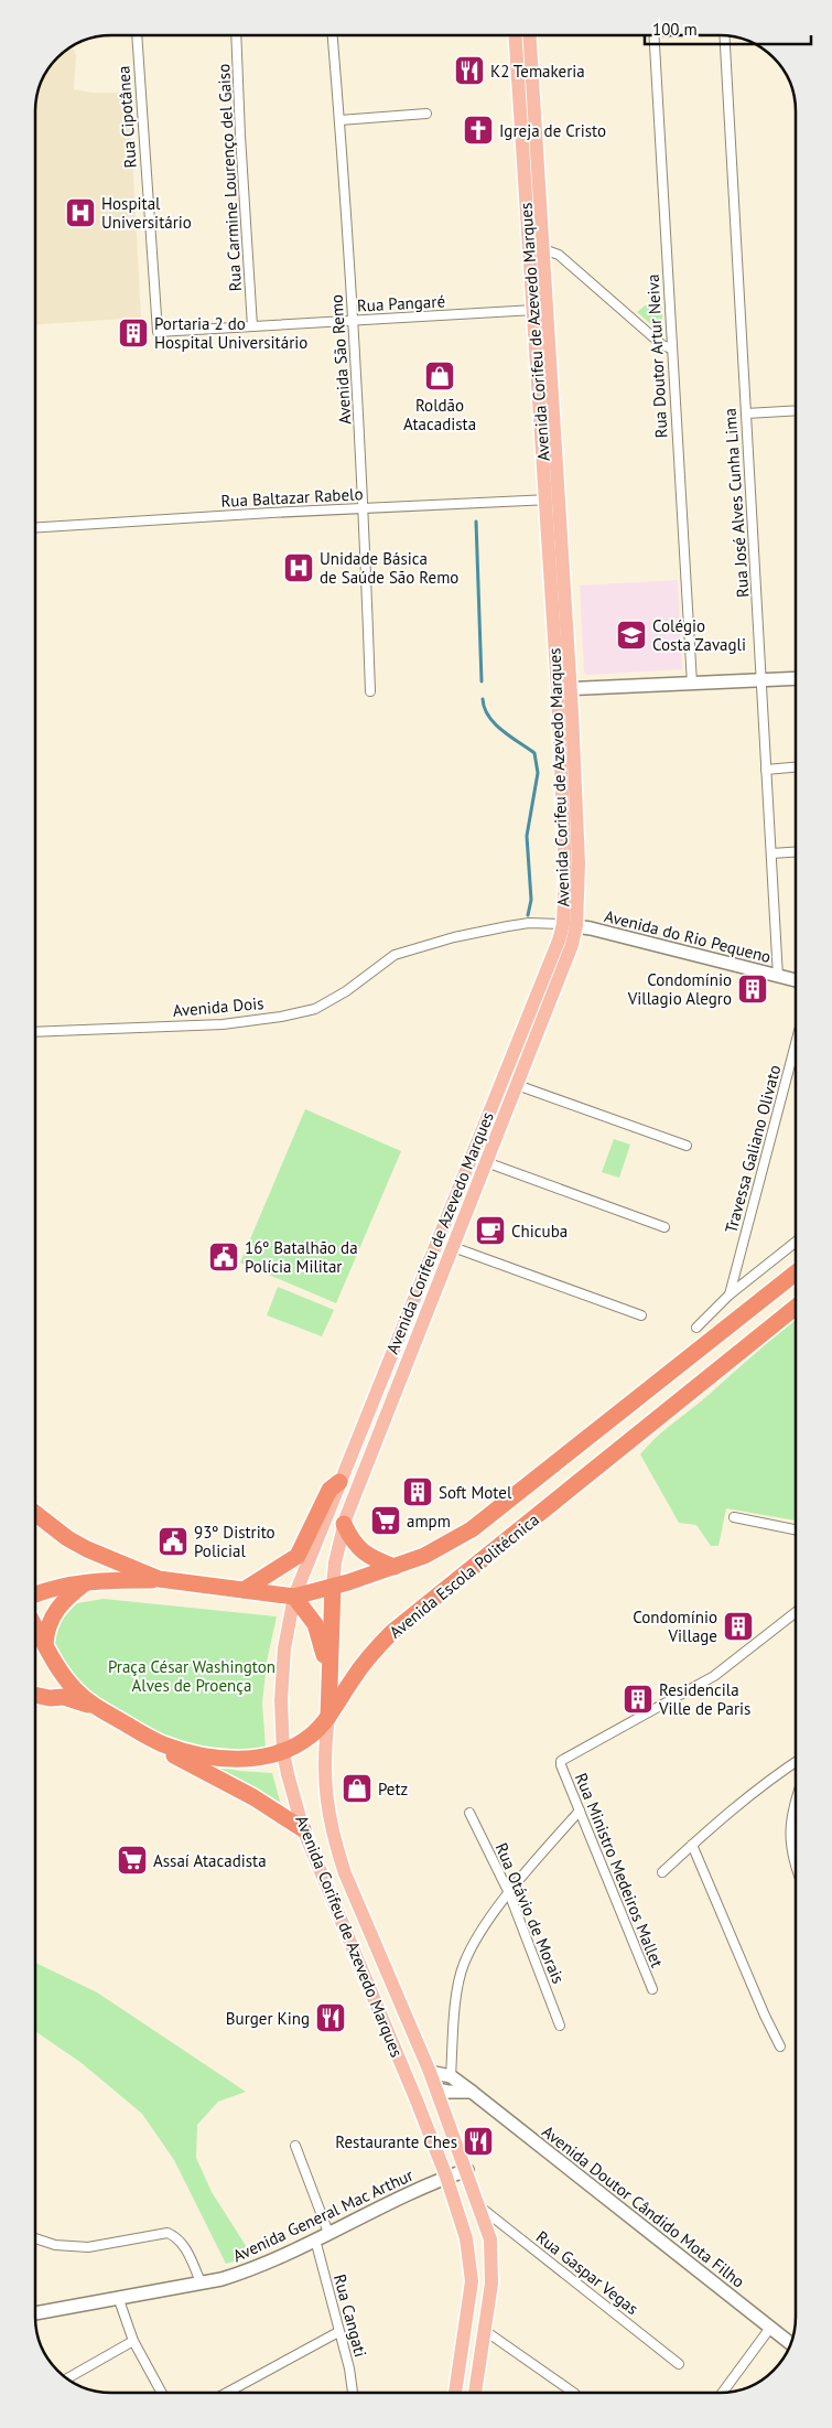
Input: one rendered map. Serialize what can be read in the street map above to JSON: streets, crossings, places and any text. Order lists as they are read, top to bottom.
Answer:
{
  "streets": {
    "highway": ["Avenida Corifeu de Azevedo Marques", "Avenida Escola Politécnica"],
    "main road": ["Avenida do Rio Pequeno", "Avenida Doutor Cândido Mota Filho", "Avenida General Mac Arthur"],
    "street": [
      "Rua Cipotânea",
      "Rua Carmine Lourenço del Gaiso",
      "Rua Pangaré",
      "Rua Doutor Artur Neiva",
      "Avenida São Remo",
      "Rua Baltazar Rabelo",
      "Rua José Alves Cunha Lima",
      "Avenida Dois",
      "Travessa Galiano Olivato",
      "Rua Ministro Medeiros Mallet",
      "Rua Otávio de Morais",
      "Rua Gaspar Vegas",
      "Rua Cangati"
    ]
  },
  "crossings": [
    ["Rua Cipotânea", "Rua Pangaré"],
    ["Rua Carmine Lourenço del Gaiso", "Rua Pangaré"],
    ["Rua Pangaré", "Avenida Corifeu de Azevedo Marques"],
    ["Rua Pangaré", "Avenida São Remo"],
    ["Avenida Corifeu de Azevedo Marques", "Rua Baltazar Rabelo"],
    ["Avenida Corifeu de Azevedo Marques", "Avenida do Rio Pequeno"],
    ["Avenida Corifeu de Azevedo Marques", "Avenida Dois"],
    ["Avenida Corifeu de Azevedo Marques", "Avenida Escola Politécnica"],
    ["Avenida Corifeu de Azevedo Marques", "Avenida Doutor Cândido Mota Filho"],
    ["Avenida Corifeu de Azevedo Marques", "Avenida General Mac Arthur"],
    ["Avenida Corifeu de Azevedo Marques", "Rua Gaspar Vegas"],
    ["Avenida São Remo", "Rua Baltazar Rabelo"],
    ["Rua José Alves Cunha Lima", "Avenida do Rio Pequeno"],
    ["Avenida do Rio Pequeno", "Avenida Dois"],
    ["Avenida General Mac Arthur", "Rua Cangati"]
  ],
  "parks": ["Praça César Washington Alves de Proença"],
  "places": {
    "restaurant": ["K2 Temakeria", "Burger King", "Restaurante Ches"],
    "church": ["Igreja de Cristo"],
    "hospital": ["Hospital Universitário", "Unidade Básica de Saúde São Remo"],
    "building": [
      "Portaria 2 do Hospital Universitário",
      "Condomínio Villagio Alegro",
      "Soft Motel",
      "Condomínio Village",
      "Residencila Ville de Paris"
    ],
    "shop": ["Roldão Atacadista", "Petz"],
    "school or university": ["Colégio Costa Zavagli"],
    "cafe": ["Chicuba"],
    "public building": ["16º Batalhão da Polícia Militar", "93º Distrito Policial"],
    "supermarket": ["ampm", "Assaí Atacadista"]
  },
  "scale_bar": "100 m"
}
